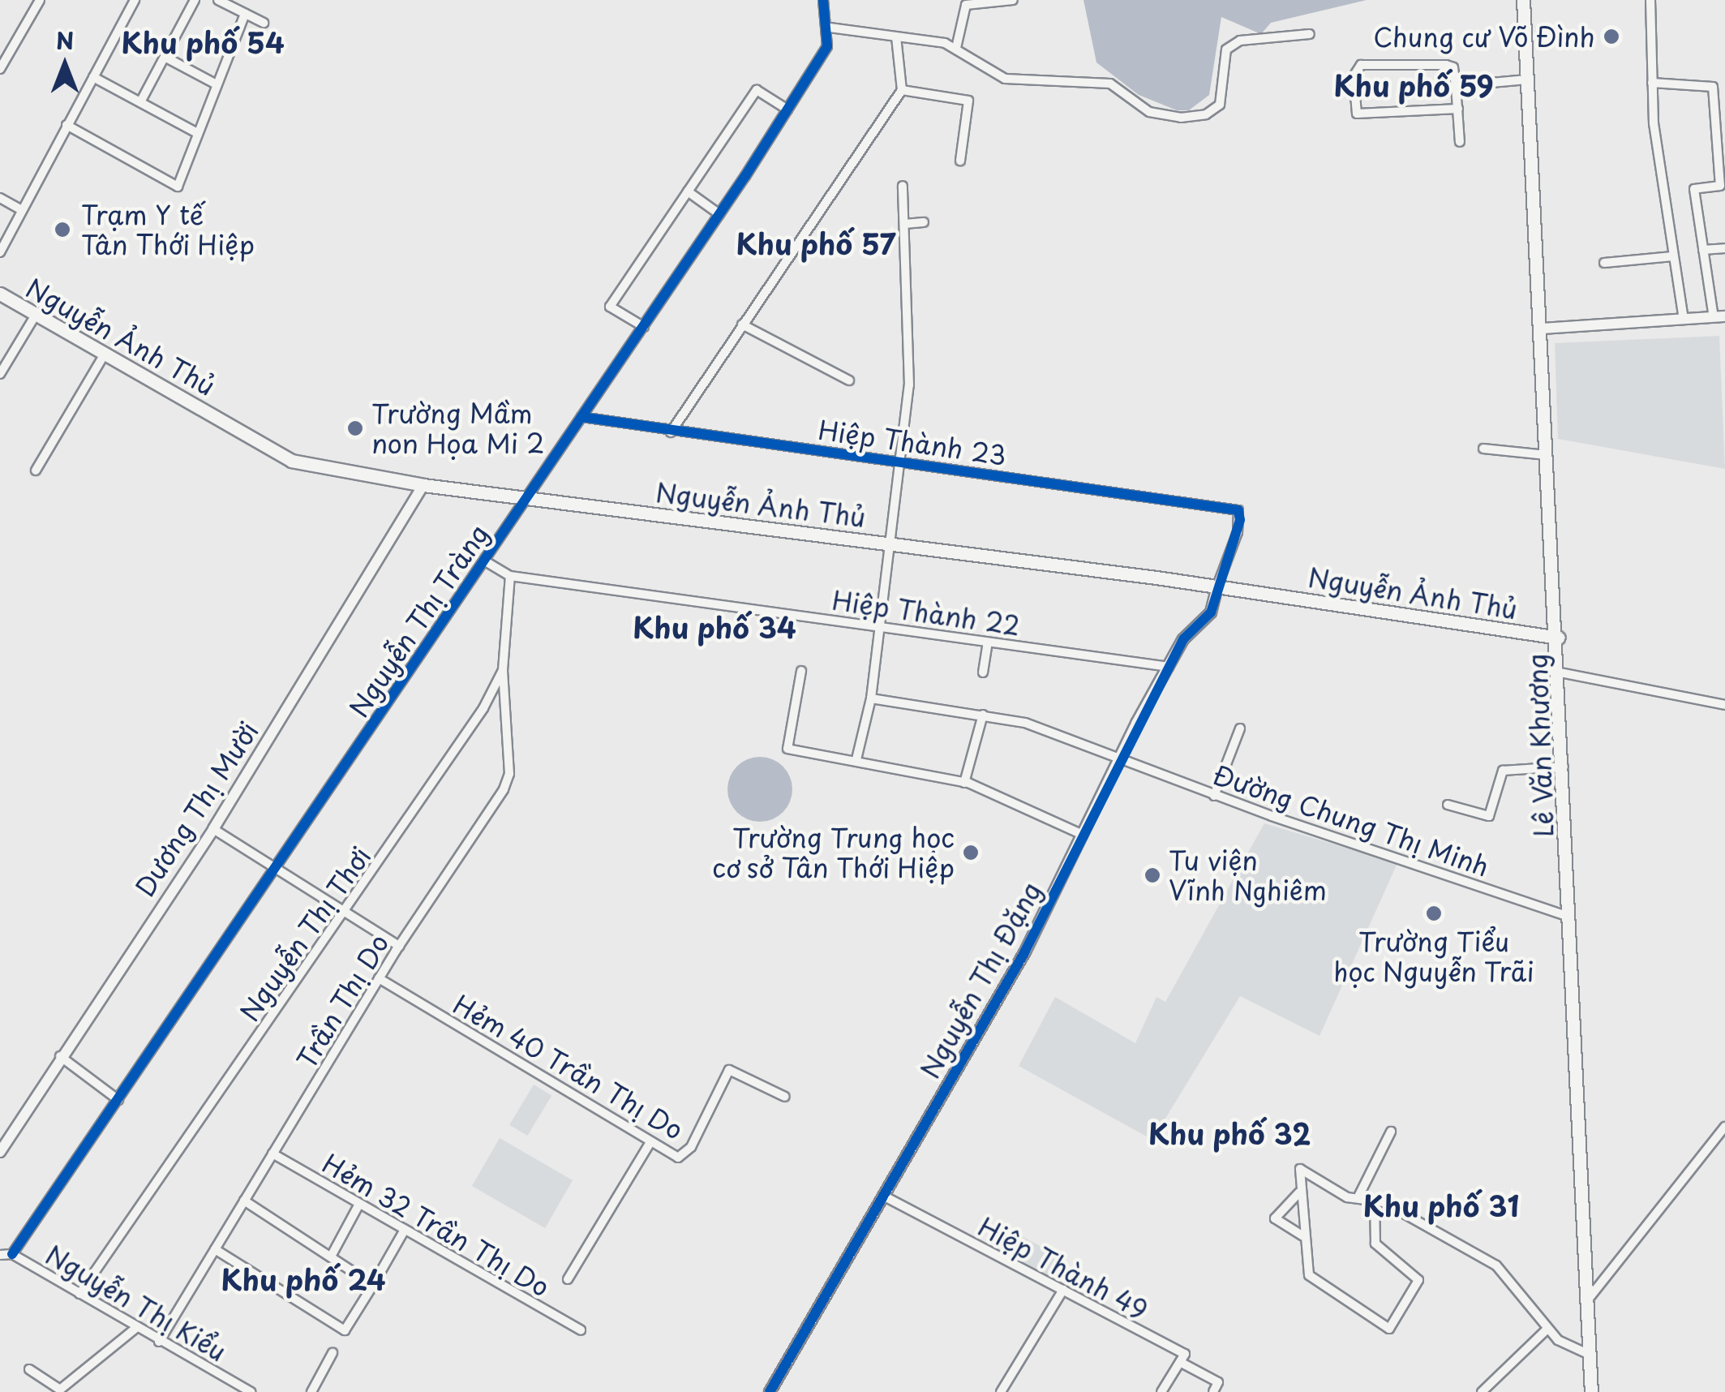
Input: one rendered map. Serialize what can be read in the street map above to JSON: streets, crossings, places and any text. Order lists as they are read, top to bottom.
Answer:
{
  "streets": {
    "main road": ["Nguyễn Ảnh Thủ", "Lê Văn Khương"],
    "street": [
      "Hiệp Thành 23",
      "Hiệp Thành 22",
      "Nguyễn Thị Tràng",
      "Dương Thị Mười",
      "Đường Chung Thị Minh",
      "Nguyễn Thị Thơi",
      "Nguyễn Thị Đặng",
      "Trần Thị Do",
      "Hẻm 40 Trần Thị Do",
      "Hẻm 32 Trần Thị Do",
      "Hiệp Thành 49",
      "Nguyễn Thị Kiểu"
    ]
  },
  "crossings": [
    ["Nguyễn Ảnh Thủ", "Hiệp Thành 23"],
    ["Nguyễn Ảnh Thủ", "Nguyễn Thị Tràng"],
    ["Nguyễn Ảnh Thủ", "Lê Văn Khương"],
    ["Nguyễn Ảnh Thủ", "Dương Thị Mười"],
    ["Nguyễn Ảnh Thủ", "Nguyễn Thị Đặng"],
    ["Hiệp Thành 23", "Nguyễn Thị Tràng"],
    ["Hiệp Thành 23", "Nguyễn Thị Đặng"],
    ["Hiệp Thành 22", "Nguyễn Thị Tràng"],
    ["Hiệp Thành 22", "Nguyễn Thị Thơi"],
    ["Hiệp Thành 22", "Nguyễn Thị Đặng"],
    ["Nguyễn Thị Tràng", "Nguyễn Thị Kiểu"],
    ["Lê Văn Khương", "Đường Chung Thị Minh"],
    ["Đường Chung Thị Minh", "Nguyễn Thị Đặng"],
    ["Nguyễn Thị Thơi", "Trần Thị Do"],
    ["Nguyễn Thị Thơi", "Nguyễn Thị Kiểu"],
    ["Nguyễn Thị Đặng", "Hiệp Thành 49"],
    ["Trần Thị Do", "Hẻm 40 Trần Thị Do"],
    ["Trần Thị Do", "Hẻm 32 Trần Thị Do"],
    ["Trần Thị Do", "Nguyễn Thị Kiểu"]
  ],
  "districts": [
    "Khu phố 54",
    "Khu phố 59",
    "Khu phố 57",
    "Khu phố 34",
    "Khu phố 32",
    "Khu phố 31",
    "Khu phố 24"
  ],
  "places": [
    "Chung cư Võ Đình",
    "Trạm Y tế Tân Thới Hiệp",
    "Trường Mầm non Họa Mi 2",
    "Trường Trung học cơ sở Tân Thới Hiệp",
    "Tu viện Vĩnh Nghiêm",
    "Trường Tiểu học Nguyễn Trãi"
  ],
  "north": "top"
}
